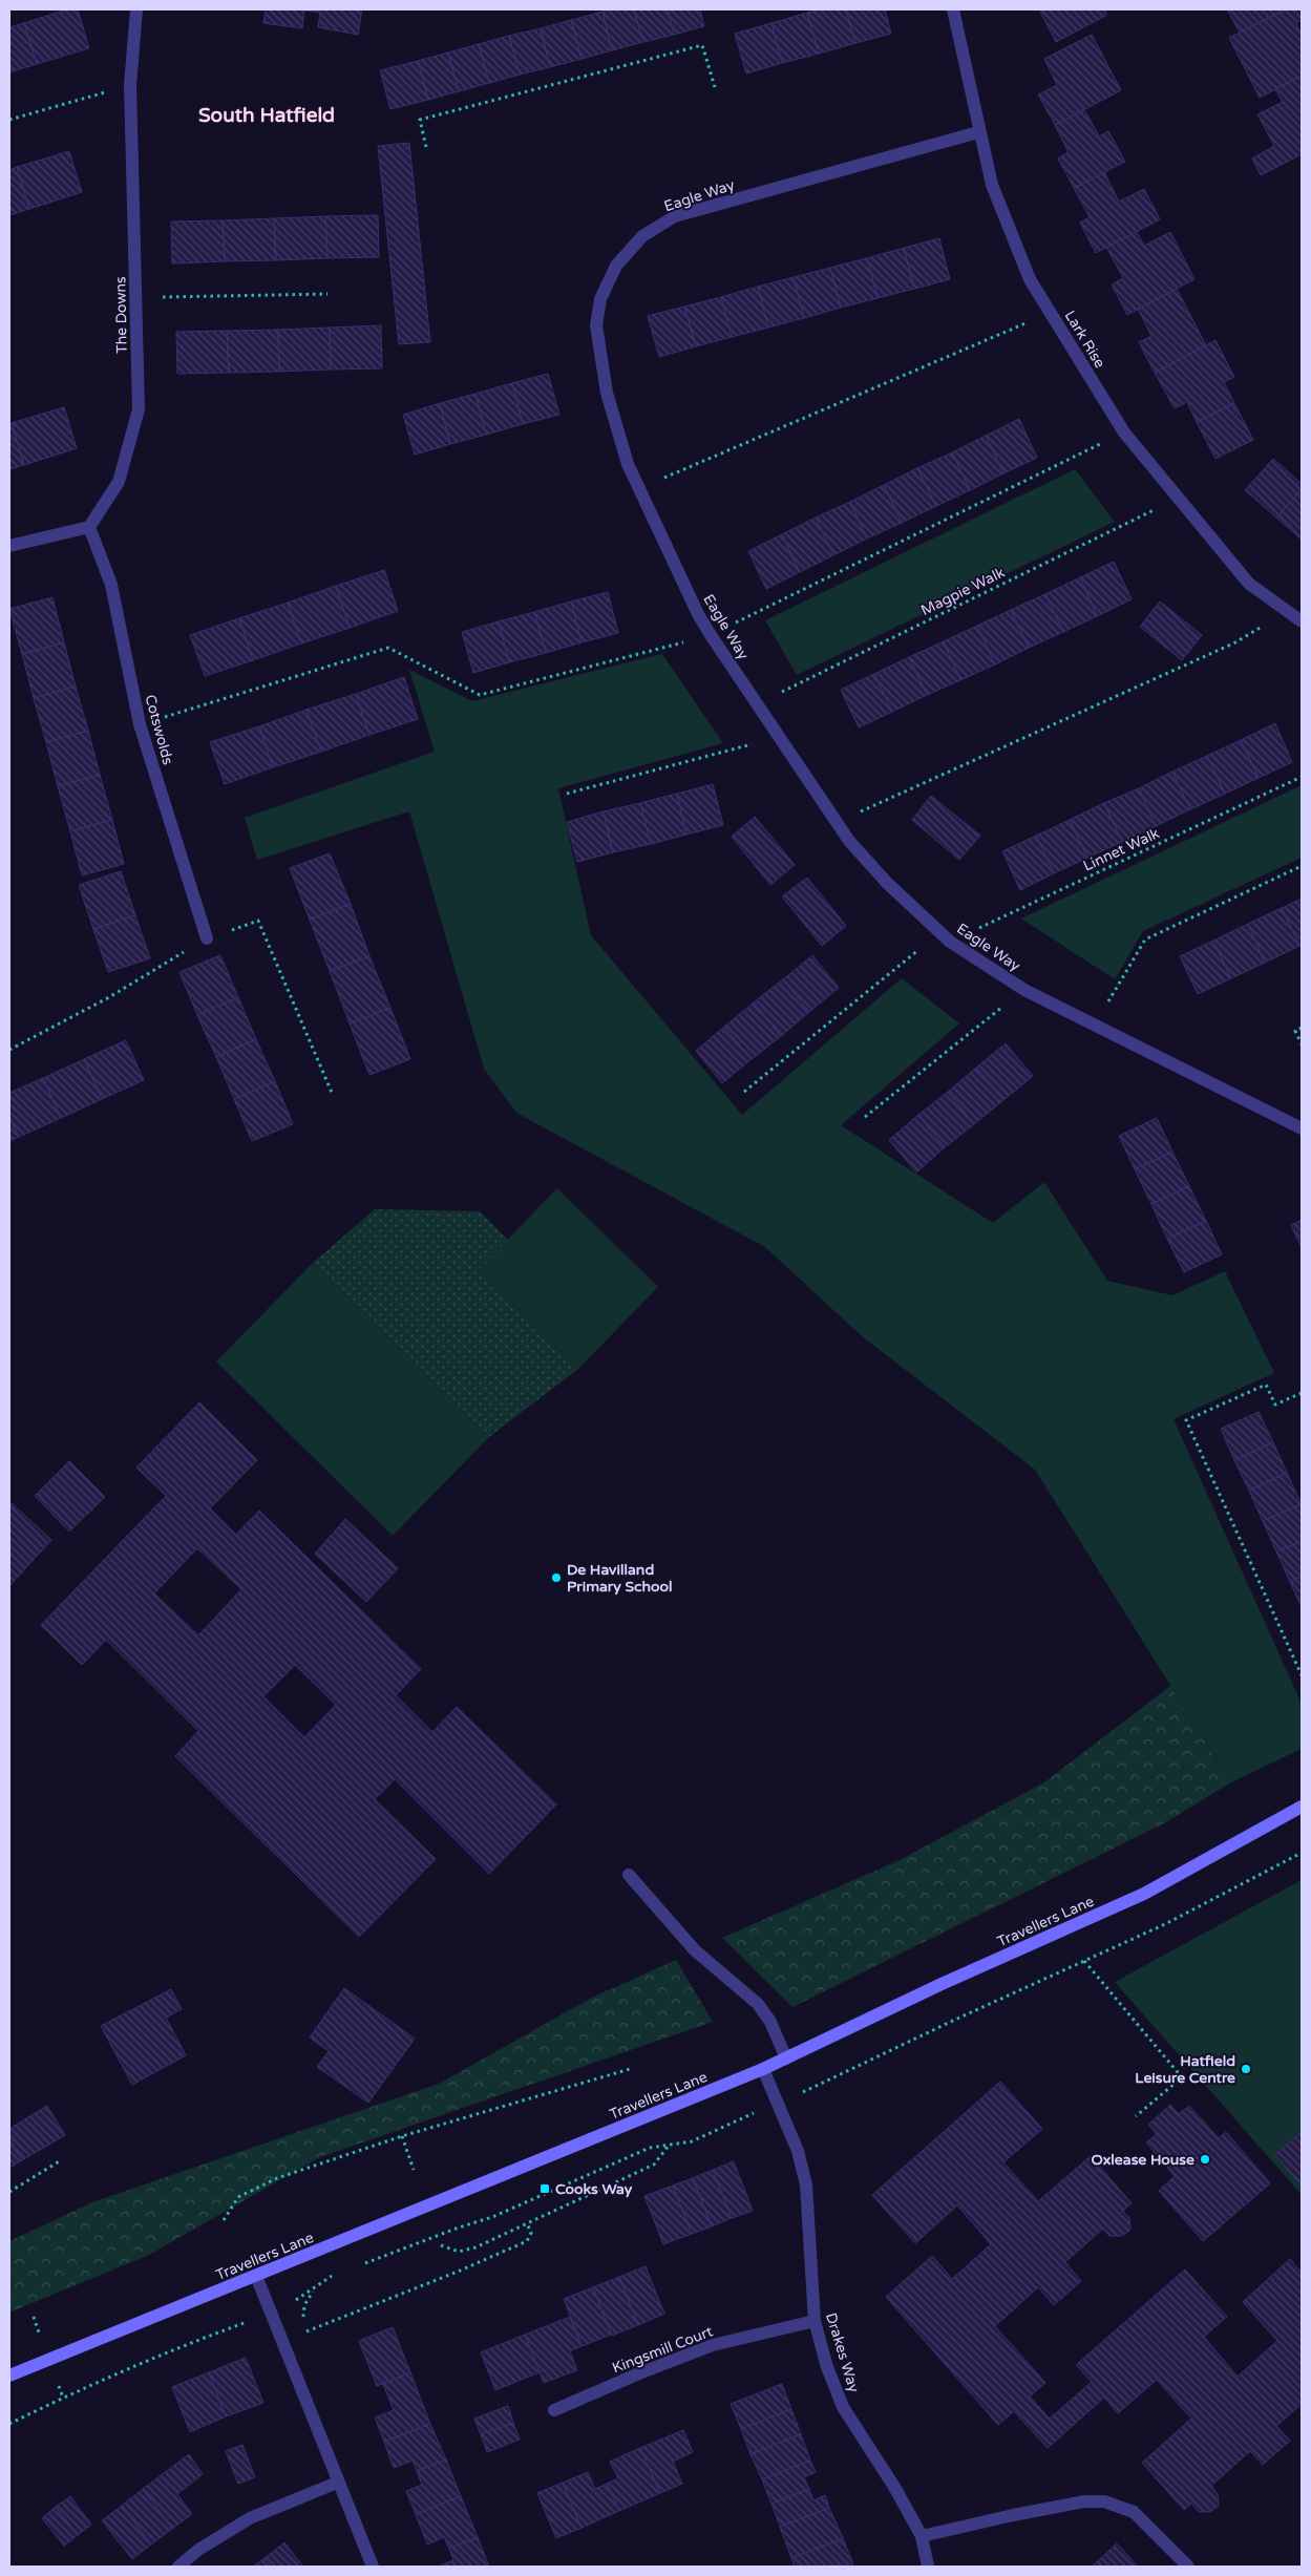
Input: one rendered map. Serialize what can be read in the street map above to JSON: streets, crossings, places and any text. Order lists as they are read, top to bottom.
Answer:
{
  "streets": {
    "street": [
      "Eagle Way",
      "The Downs",
      "Lark Rise",
      "Cotswolds",
      "Travellers Lane",
      "Kingsmill Court",
      "Drakes Way"
    ],
    "path": ["Magpie Walk", "Linnet Walk"]
  },
  "crossings": [
    ["Eagle Way", "Lark Rise"],
    ["Eagle Way", "Magpie Walk"],
    ["Eagle Way", "Linnet Walk"],
    ["The Downs", "Cotswolds"],
    ["Lark Rise", "Magpie Walk"],
    ["Travellers Lane", "Drakes Way"],
    ["Kingsmill Court", "Drakes Way"]
  ],
  "districts": ["South Hatfield"],
  "places": {
    "other": ["De Havilland Primary School", "Hatfield Leisure Centre", "Oxlease House"],
    "transit": ["Cooks Way"]
  }
}
